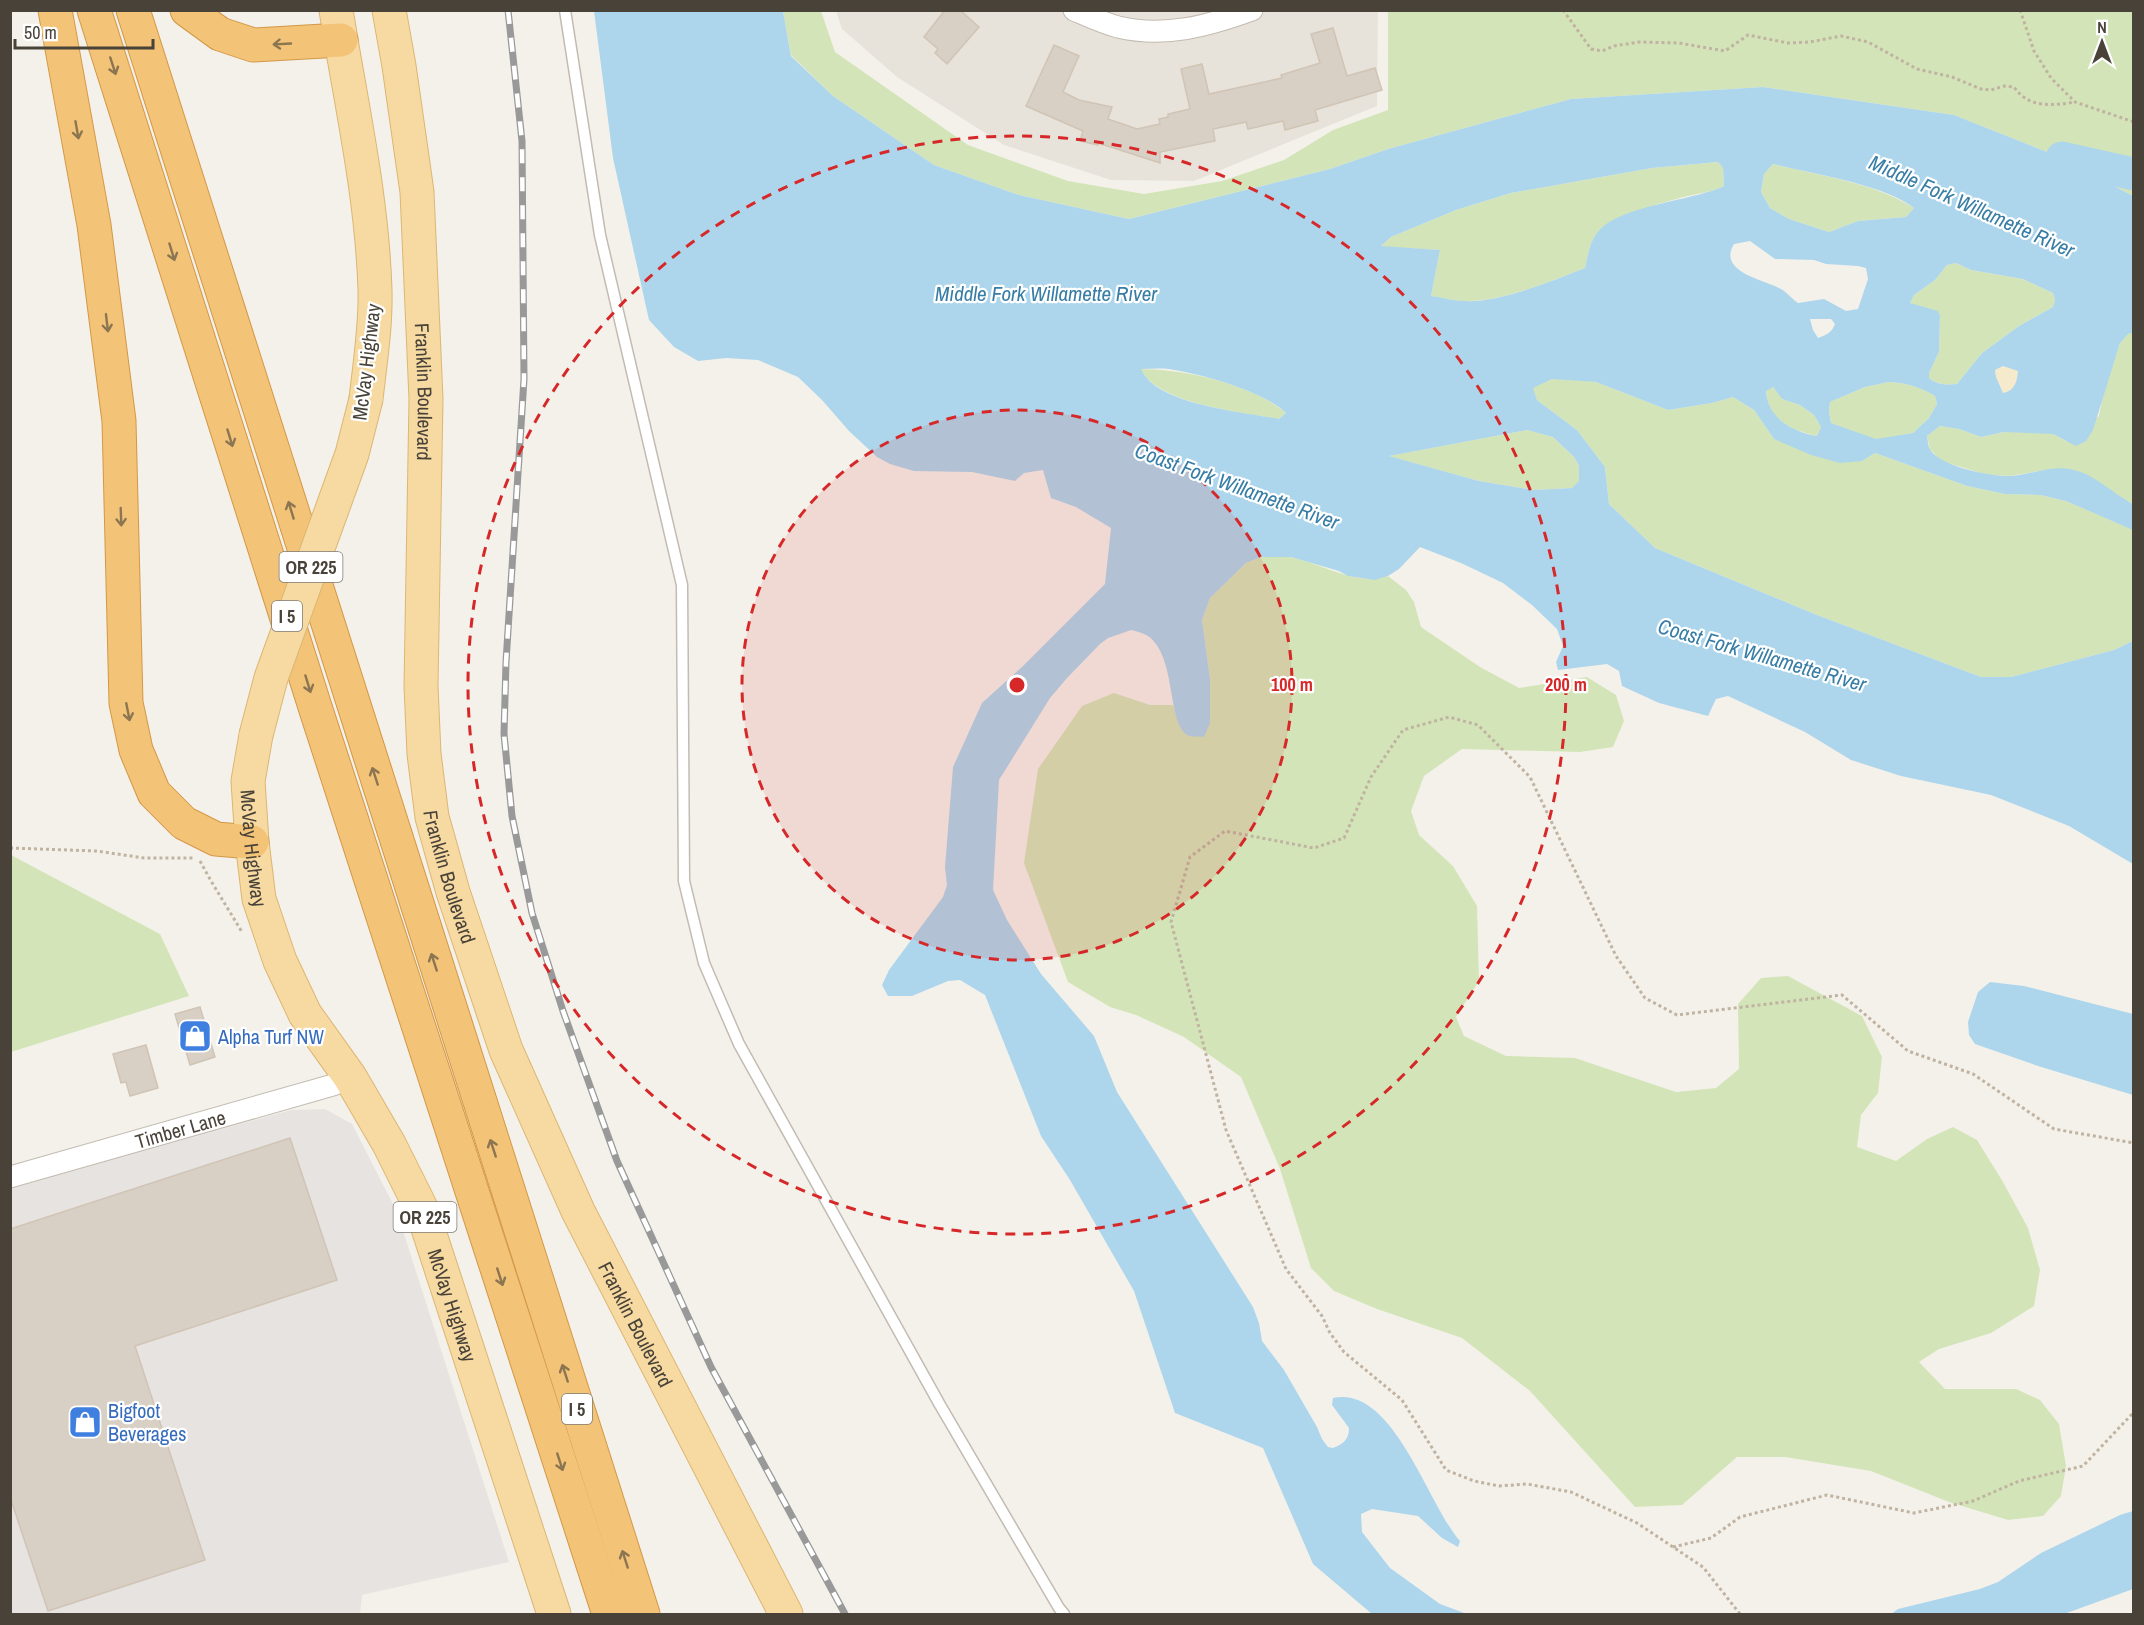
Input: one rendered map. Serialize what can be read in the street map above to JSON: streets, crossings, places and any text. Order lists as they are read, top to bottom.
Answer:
{
  "streets": {
    "highway": ["I 5"],
    "main road": ["McVay Highway", "Franklin Boulevard", "OR 225"],
    "street": ["Timber Lane"]
  },
  "crossings": [
    ["McVay Highway", "Timber Lane"]
  ],
  "water": ["Middle Fork Willamette River", "Coast Fork Willamette River"],
  "places": {
    "shop": ["Alpha Turf NW", "Bigfoot Beverages"]
  },
  "scale_bar": "50 m",
  "north": "top",
  "rings": ["100 m", "200 m"]
}
